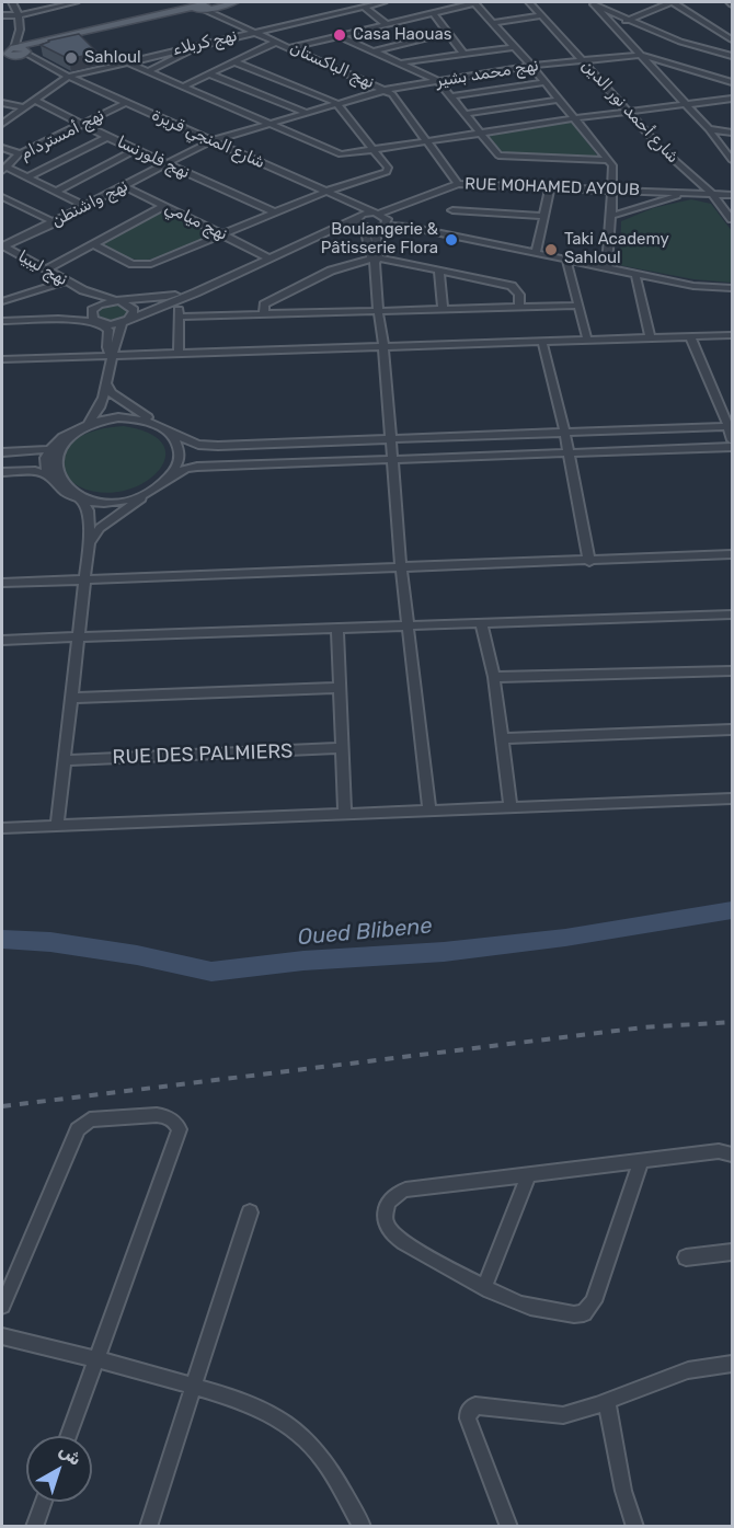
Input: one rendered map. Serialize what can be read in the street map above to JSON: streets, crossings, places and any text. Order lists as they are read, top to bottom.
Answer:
{
  "streets": {
    "street": [
      "نهج كربلاء",
      "نهج الباكستان",
      "نهج محمد بشير",
      "شارع أحمد نور الدين",
      "نهج أمستردام",
      "شارع المنجي قريرة",
      "نهج فلورنسا",
      "RUE MOHAMED AYOUB",
      "نهج واشنطن",
      "نهج ميامي",
      "نهج ليبيا",
      "RUE DES PALMIERS"
    ]
  },
  "crossings": [
    ["نهج كربلاء", "نهج الباكستان"],
    ["نهج كربلاء", "شارع المنجي قريرة"],
    ["نهج كربلاء", "نهج فلورنسا"],
    ["نهج الباكستان", "نهج محمد بشير"],
    ["نهج الباكستان", "RUE MOHAMED AYOUB"],
    ["نهج محمد بشير", "شارع أحمد نور الدين"],
    ["نهج محمد بشير", "نهج واشنطن"],
    ["شارع أحمد نور الدين", "RUE MOHAMED AYOUB"],
    ["نهج أمستردام", "شارع المنجي قريرة"],
    ["نهج أمستردام", "نهج فلورنسا"],
    ["شارع المنجي قريرة", "RUE MOHAMED AYOUB"],
    ["شارع المنجي قريرة", "نهج واشنطن"],
    ["نهج فلورنسا", "نهج واشنطن"],
    ["RUE MOHAMED AYOUB", "نهج ميامي"],
    ["نهج واشنطن", "نهج ميامي"],
    ["نهج واشنطن", "نهج ليبيا"]
  ],
  "water": ["Oued Blibene"],
  "places": [
    "Casa Haouas",
    "Sahloul",
    "Boulangerie & Pâtisserie Flora",
    "Taki Academy Sahloul"
  ],
  "north": "top right"
}
